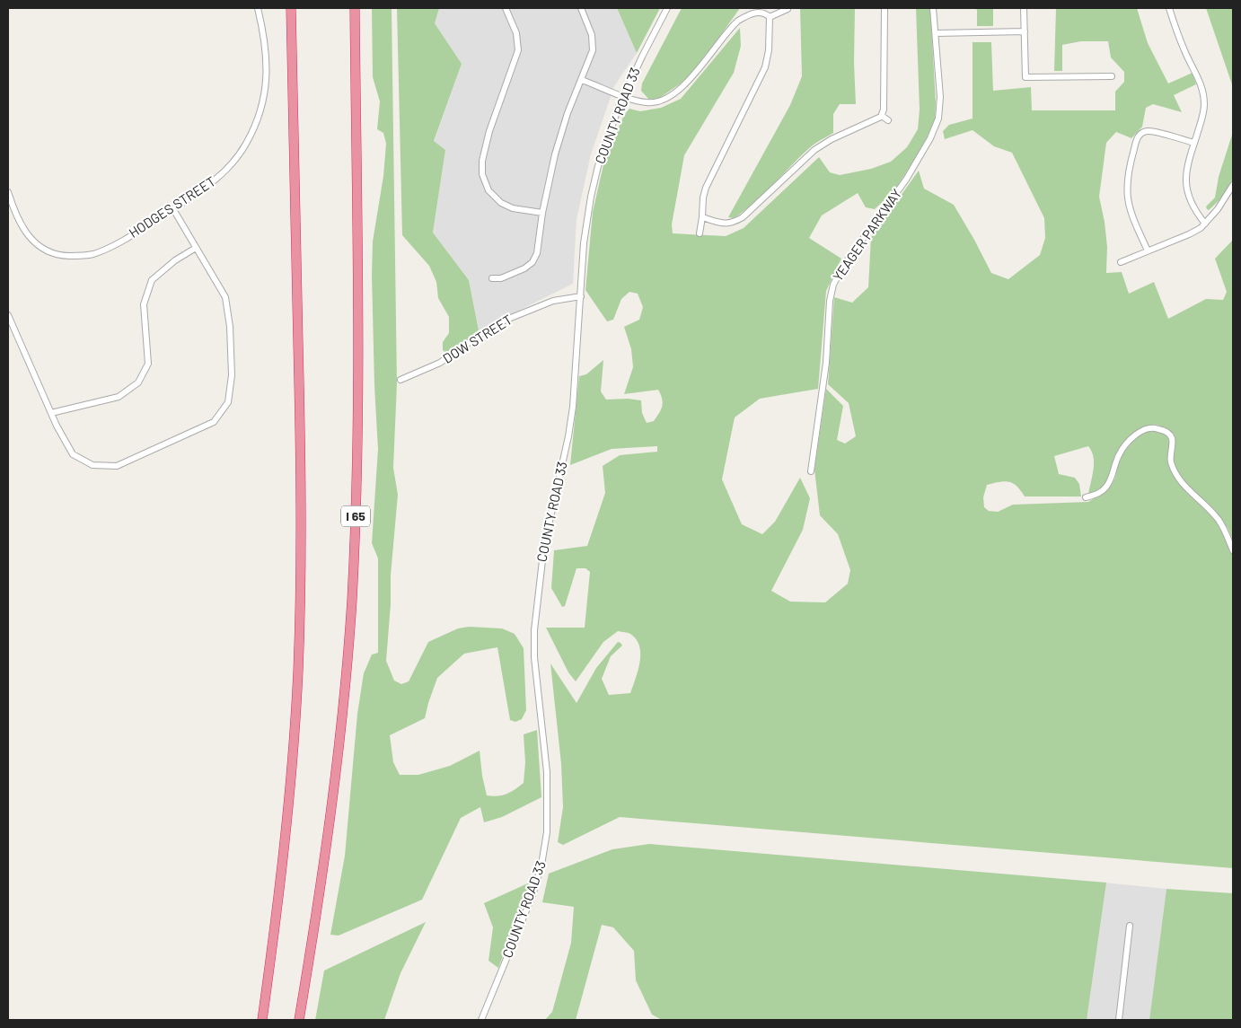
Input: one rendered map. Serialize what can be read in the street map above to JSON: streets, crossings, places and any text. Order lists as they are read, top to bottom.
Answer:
{
  "streets": {
    "highway": ["I 65"],
    "street": [
      "COUNTY ROAD 33",
      "HODGES STREET",
      "YEAGER PARKWAY",
      "DOW STREET"
    ]
  },
  "crossings": [
    ["COUNTY ROAD 33", "DOW STREET"]
  ]
}
